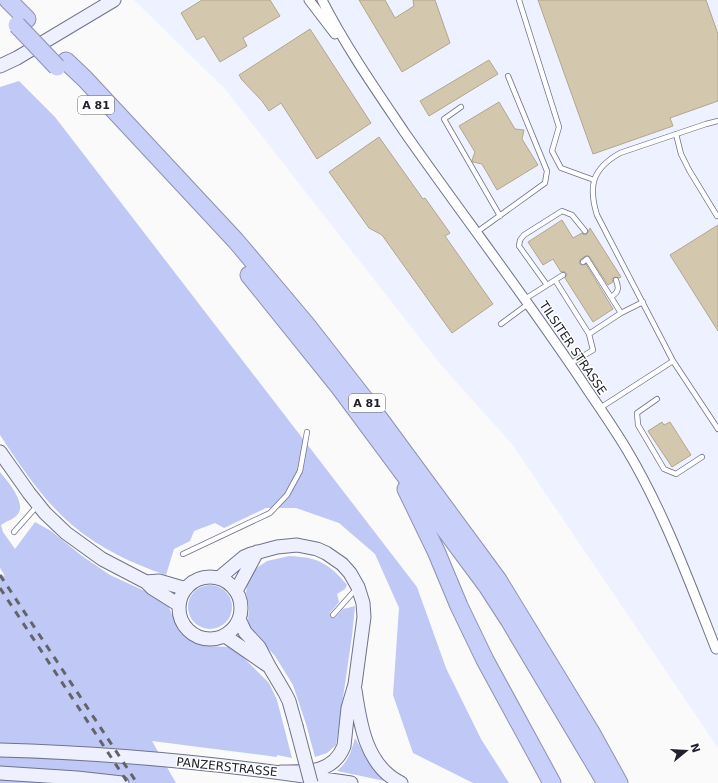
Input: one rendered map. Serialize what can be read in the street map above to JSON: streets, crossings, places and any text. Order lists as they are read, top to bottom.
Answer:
{
  "streets": {
    "highway": ["A 81"],
    "main road": ["PANZERSTRASSE"],
    "street": ["TILSITER STRASSE"]
  },
  "north": "right"
}
